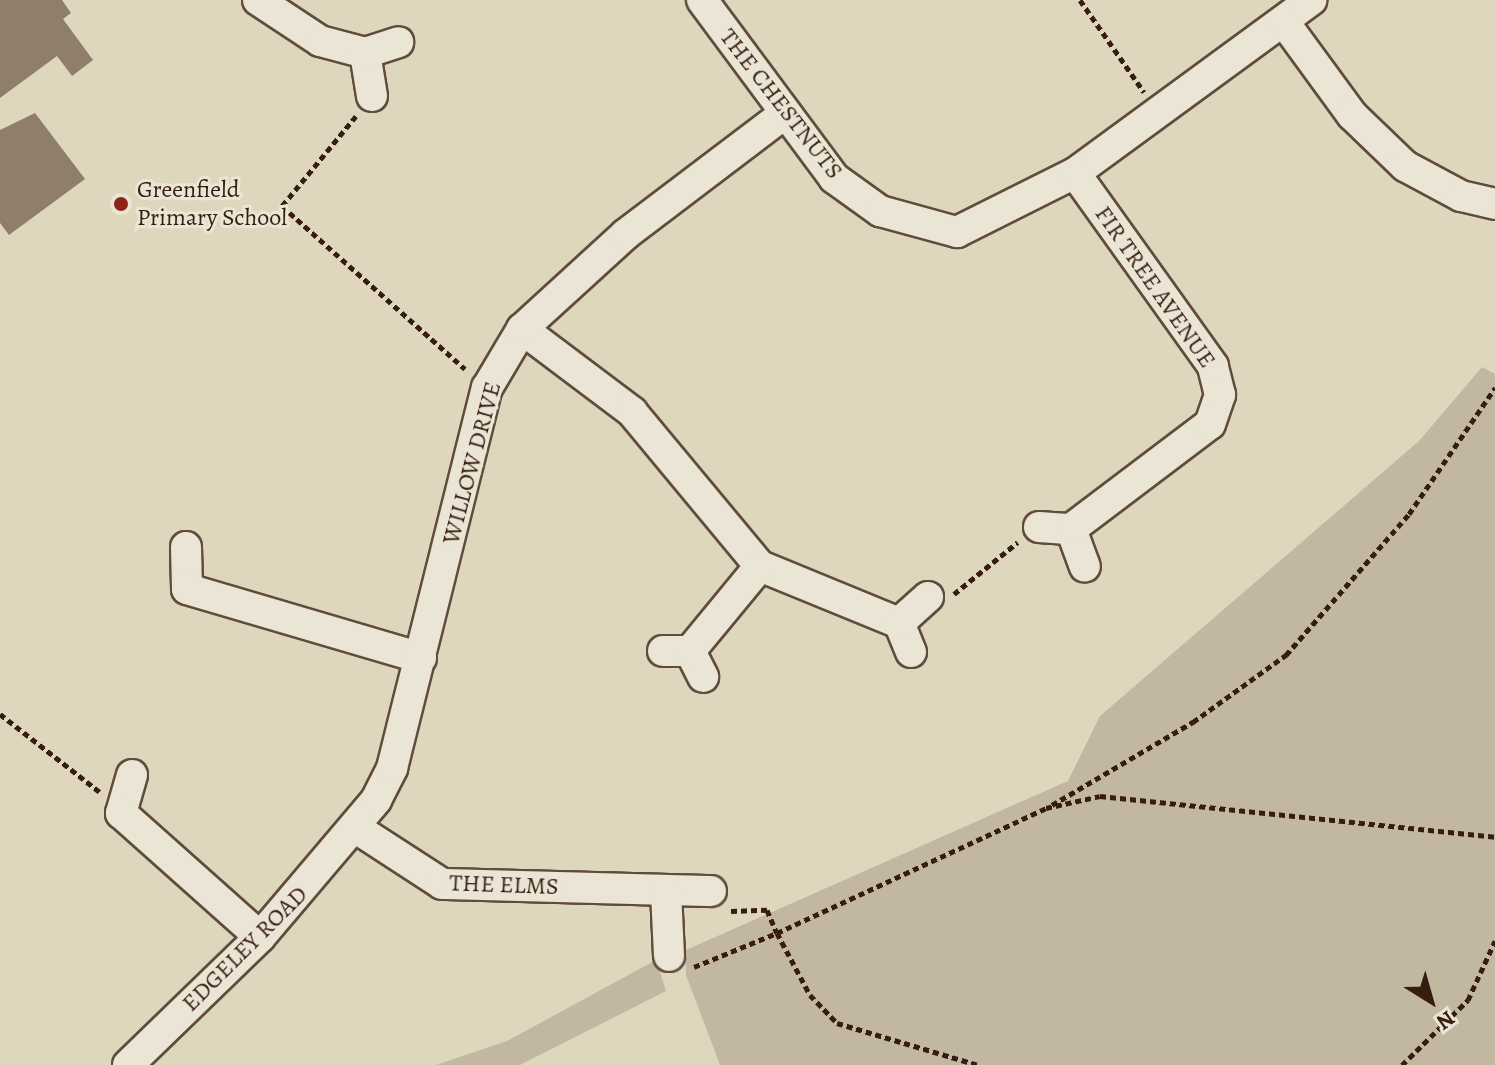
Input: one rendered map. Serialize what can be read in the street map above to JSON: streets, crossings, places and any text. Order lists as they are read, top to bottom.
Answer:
{
  "streets": {
    "street": [
      "THE CHESTNUTS",
      "FIR TREE AVENUE",
      "WILLOW DRIVE",
      "THE ELMS",
      "EDGELEY ROAD"
    ]
  },
  "crossings": [
    ["THE CHESTNUTS", "FIR TREE AVENUE"],
    ["THE CHESTNUTS", "WILLOW DRIVE"],
    ["WILLOW DRIVE", "THE ELMS"],
    ["WILLOW DRIVE", "EDGELEY ROAD"],
    ["THE ELMS", "EDGELEY ROAD"]
  ],
  "places": ["Greenfield Primary School"],
  "north": "bottom right"
}
